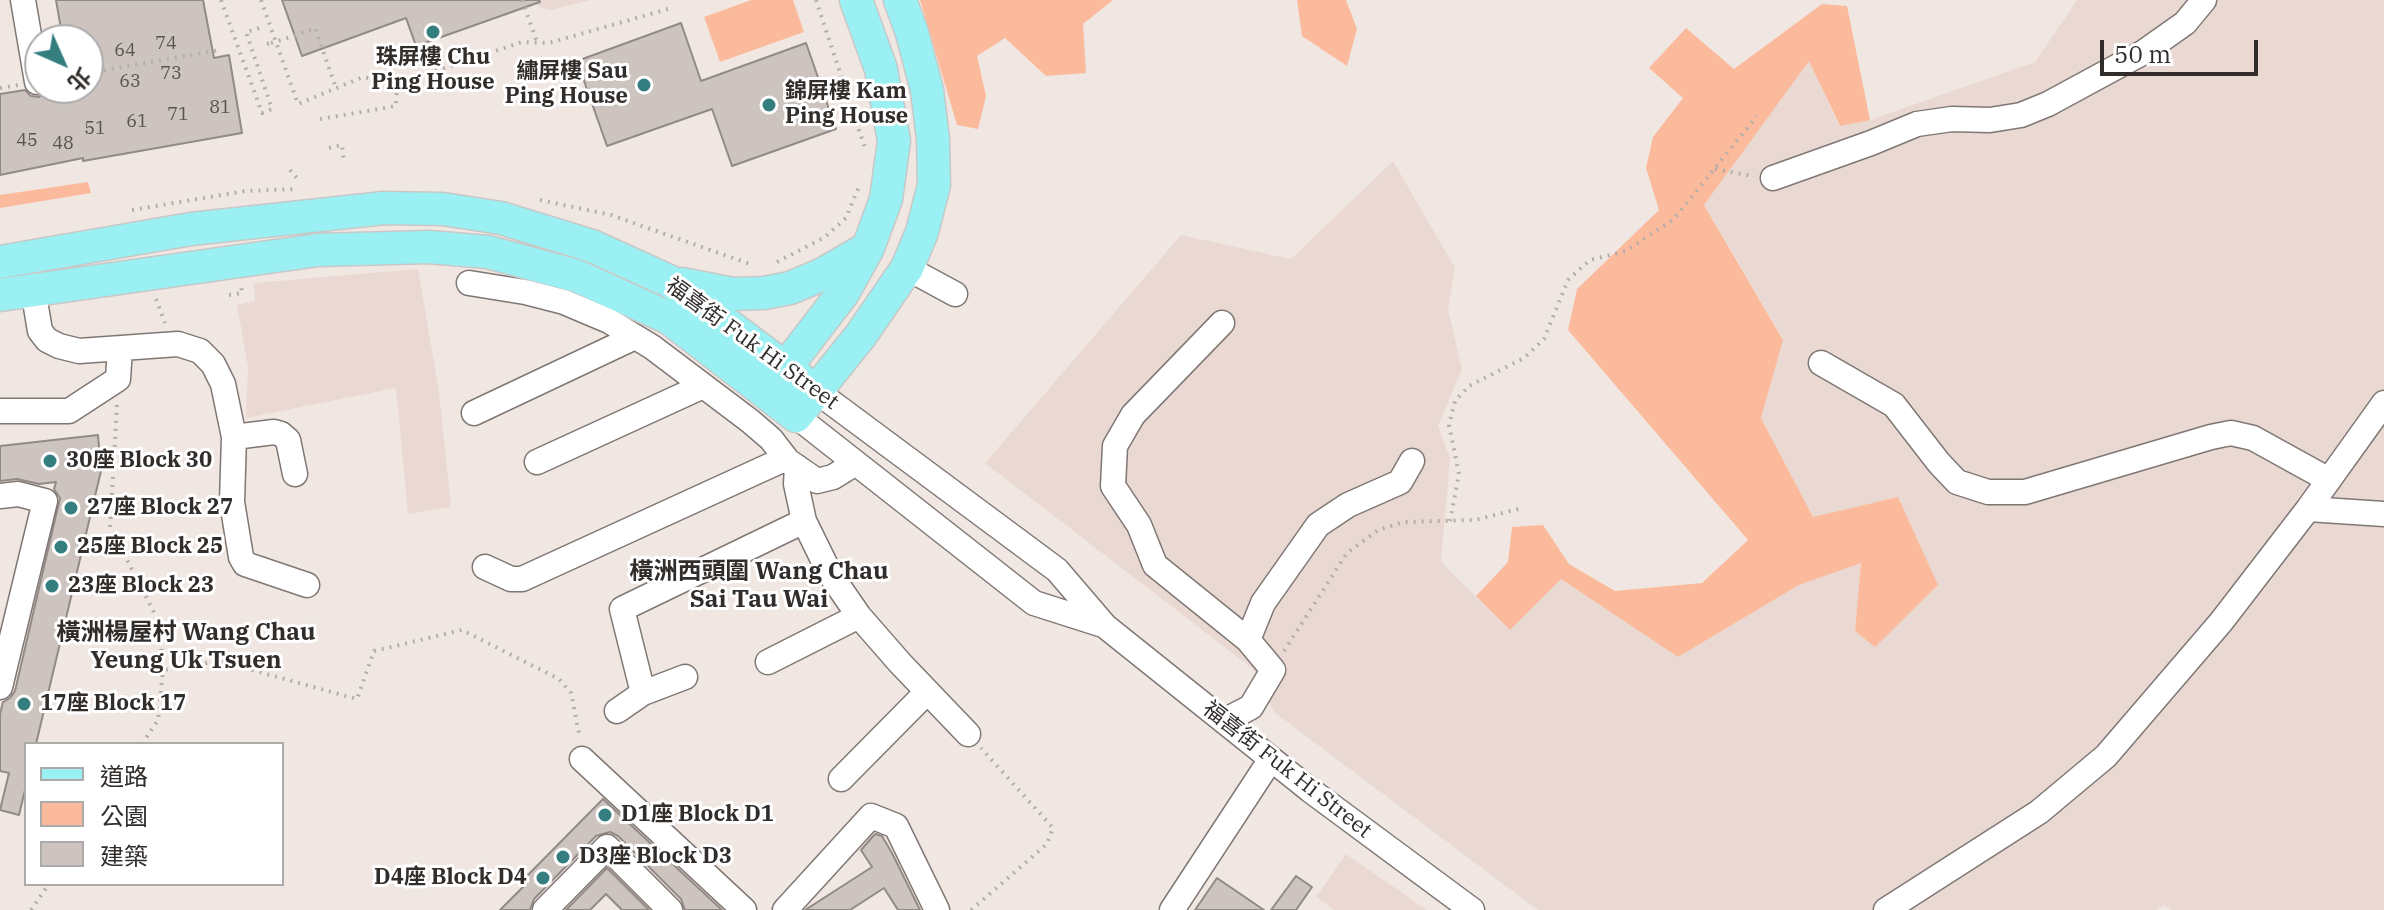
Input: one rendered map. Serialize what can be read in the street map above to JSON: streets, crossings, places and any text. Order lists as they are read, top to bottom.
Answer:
{
  "streets": {
    "main road": ["福喜街 Fuk Hi Street"]
  },
  "districts": ["橫洲西頭圍 Wang Chau Sai Tau Wai", "橫洲楊屋村 Wang Chau Yeung Uk Tsuen"],
  "places": [
    "珠屏樓 Chu Ping House",
    "繡屏樓 Sau Ping House",
    "錦屏樓 Kam Ping House",
    "30座 Block 30",
    "27座 Block 27",
    "25座 Block 25",
    "23座 Block 23",
    "17座 Block 17",
    "D1座 Block D1",
    "D3座 Block D3",
    "D4座 Block D4"
  ],
  "house_numbers": [
    "74",
    "64",
    "73",
    "63",
    "81",
    "71",
    "61",
    "51",
    "45",
    "48"
  ],
  "legend": ["道路", "公園", "建築"],
  "scale_bar": "50 m",
  "north": "bottom right"
}
